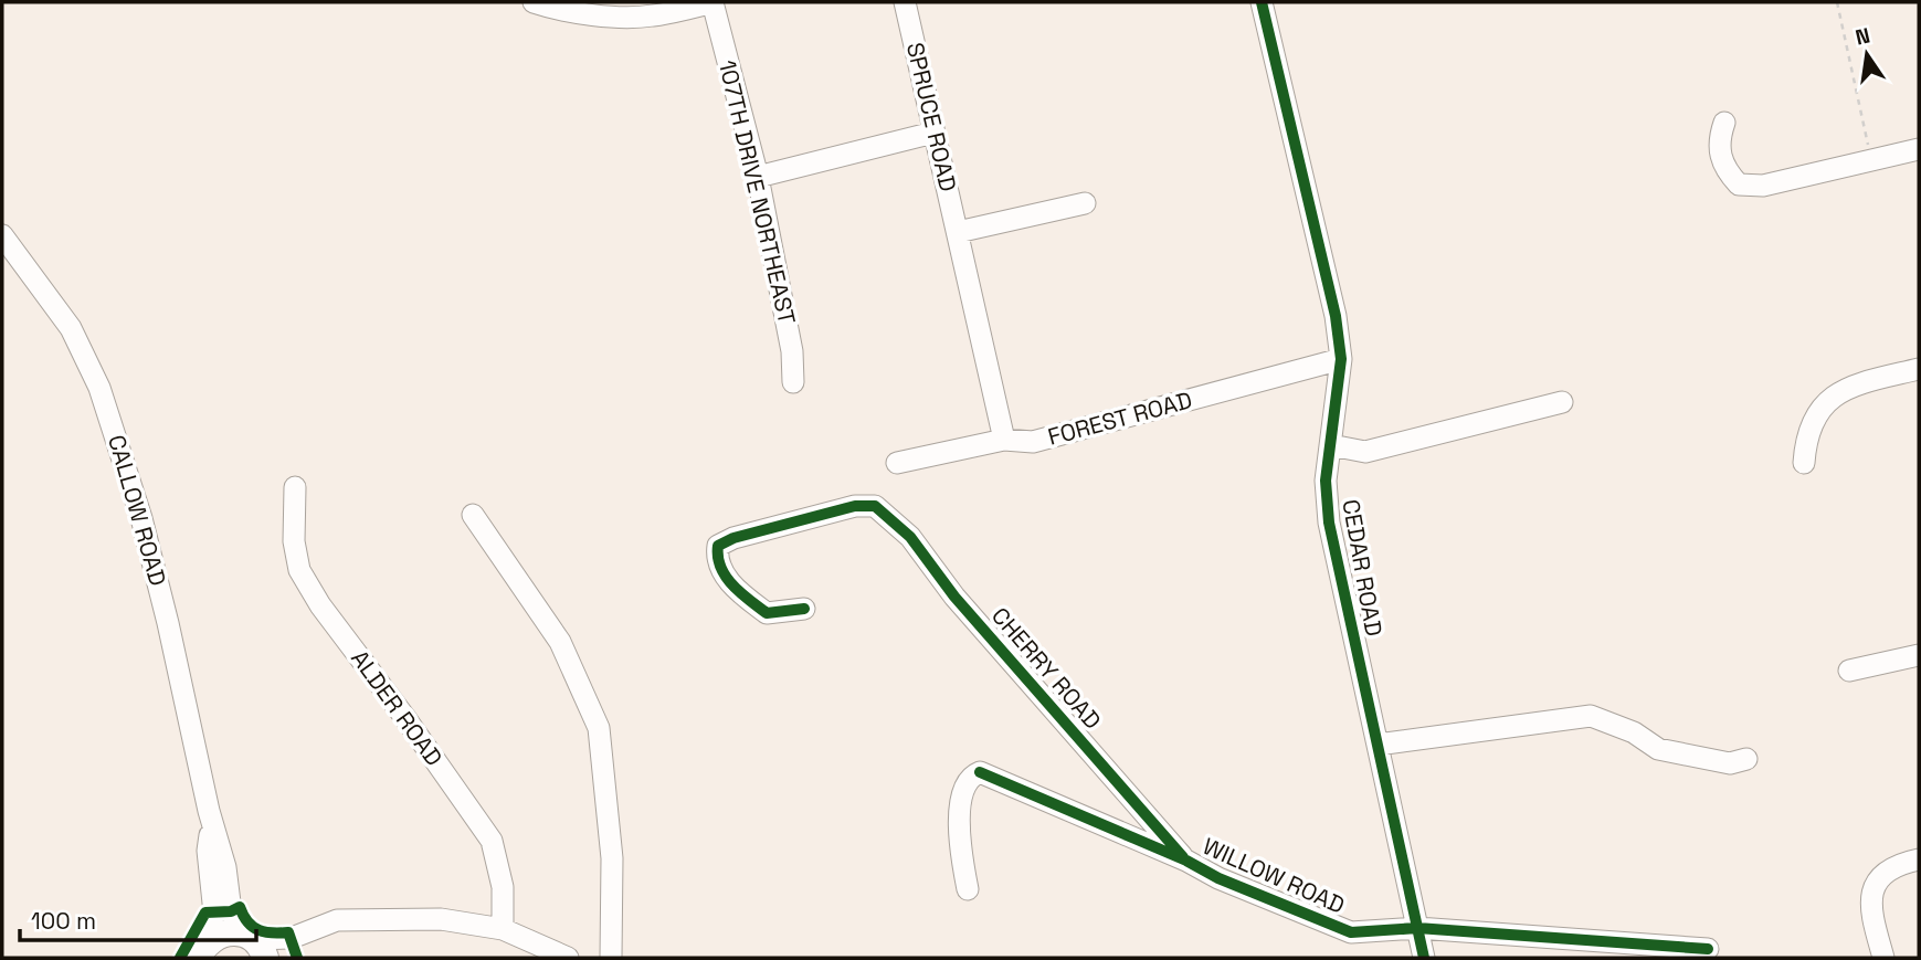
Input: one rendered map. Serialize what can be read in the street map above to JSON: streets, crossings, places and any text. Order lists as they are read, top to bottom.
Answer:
{
  "streets": {
    "street": [
      "SPRUCE ROAD",
      "107TH DRIVE NORTHEAST",
      "FOREST ROAD",
      "CALLOW ROAD",
      "CEDAR ROAD",
      "CHERRY ROAD",
      "ALDER ROAD",
      "WILLOW ROAD"
    ]
  },
  "crossings": [
    ["SPRUCE ROAD", "FOREST ROAD"],
    ["FOREST ROAD", "CEDAR ROAD"],
    ["CEDAR ROAD", "WILLOW ROAD"],
    ["CHERRY ROAD", "WILLOW ROAD"]
  ],
  "scale_bar": "100 m",
  "north": "top"
}
